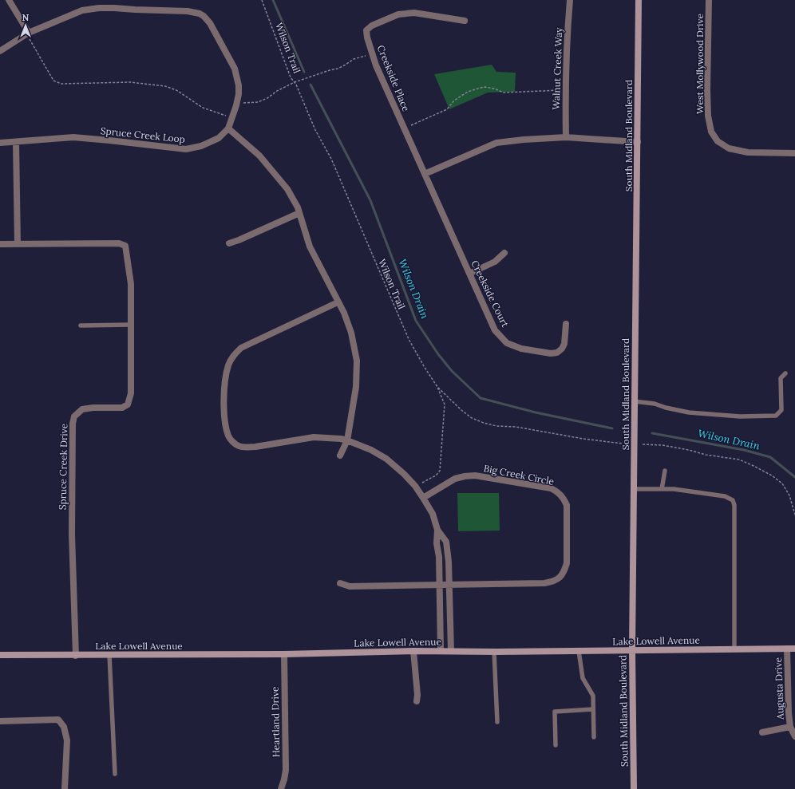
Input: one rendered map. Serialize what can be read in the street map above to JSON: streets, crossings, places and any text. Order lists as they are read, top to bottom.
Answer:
{
  "streets": {
    "main road": ["South Midland Boulevard", "Lake Lowell Avenue"],
    "street": [
      "West Mollywood Drive",
      "Walnut Creek Way",
      "Creekside Place",
      "Spruce Creek Loop",
      "Creekside Court",
      "Spruce Creek Drive",
      "Big Creek Circle",
      "Augusta Drive",
      "Heartland Drive"
    ],
    "path": ["Wilson Trail"]
  },
  "crossings": [
    ["Creekside Place", "Creekside Court"],
    ["South Midland Boulevard", "Lake Lowell Avenue"],
    ["Spruce Creek Drive", "Lake Lowell Avenue"],
    ["Lake Lowell Avenue", "Augusta Drive"],
    ["Lake Lowell Avenue", "Heartland Drive"]
  ],
  "water": ["Wilson Drain"],
  "north": "top"
}
